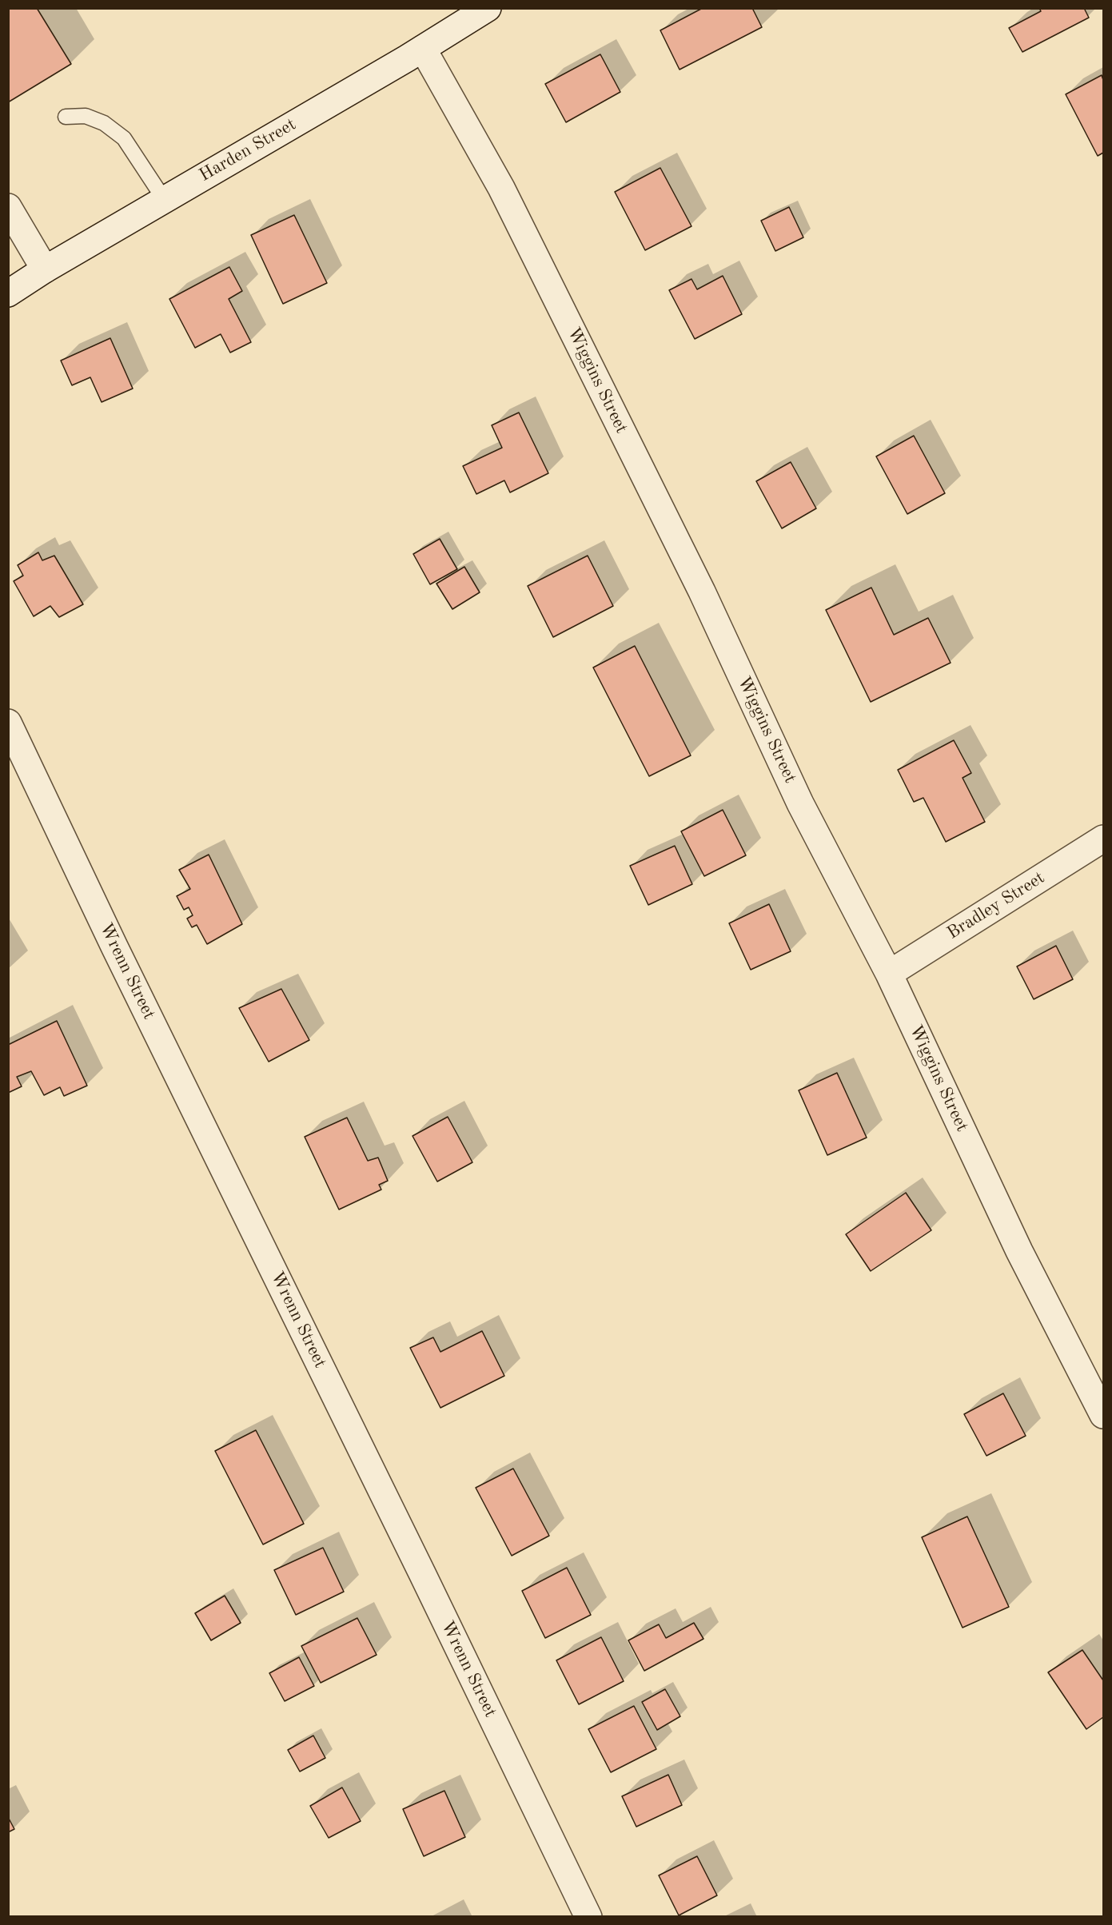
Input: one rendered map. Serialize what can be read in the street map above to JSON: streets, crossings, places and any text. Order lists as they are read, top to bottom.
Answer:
{
  "streets": {
    "street": [
      "Harden Street",
      "Wiggins Street",
      "Bradley Street",
      "Wrenn Street"
    ]
  },
  "crossings": [
    ["Harden Street", "Wiggins Street"],
    ["Wiggins Street", "Bradley Street"]
  ]
}
